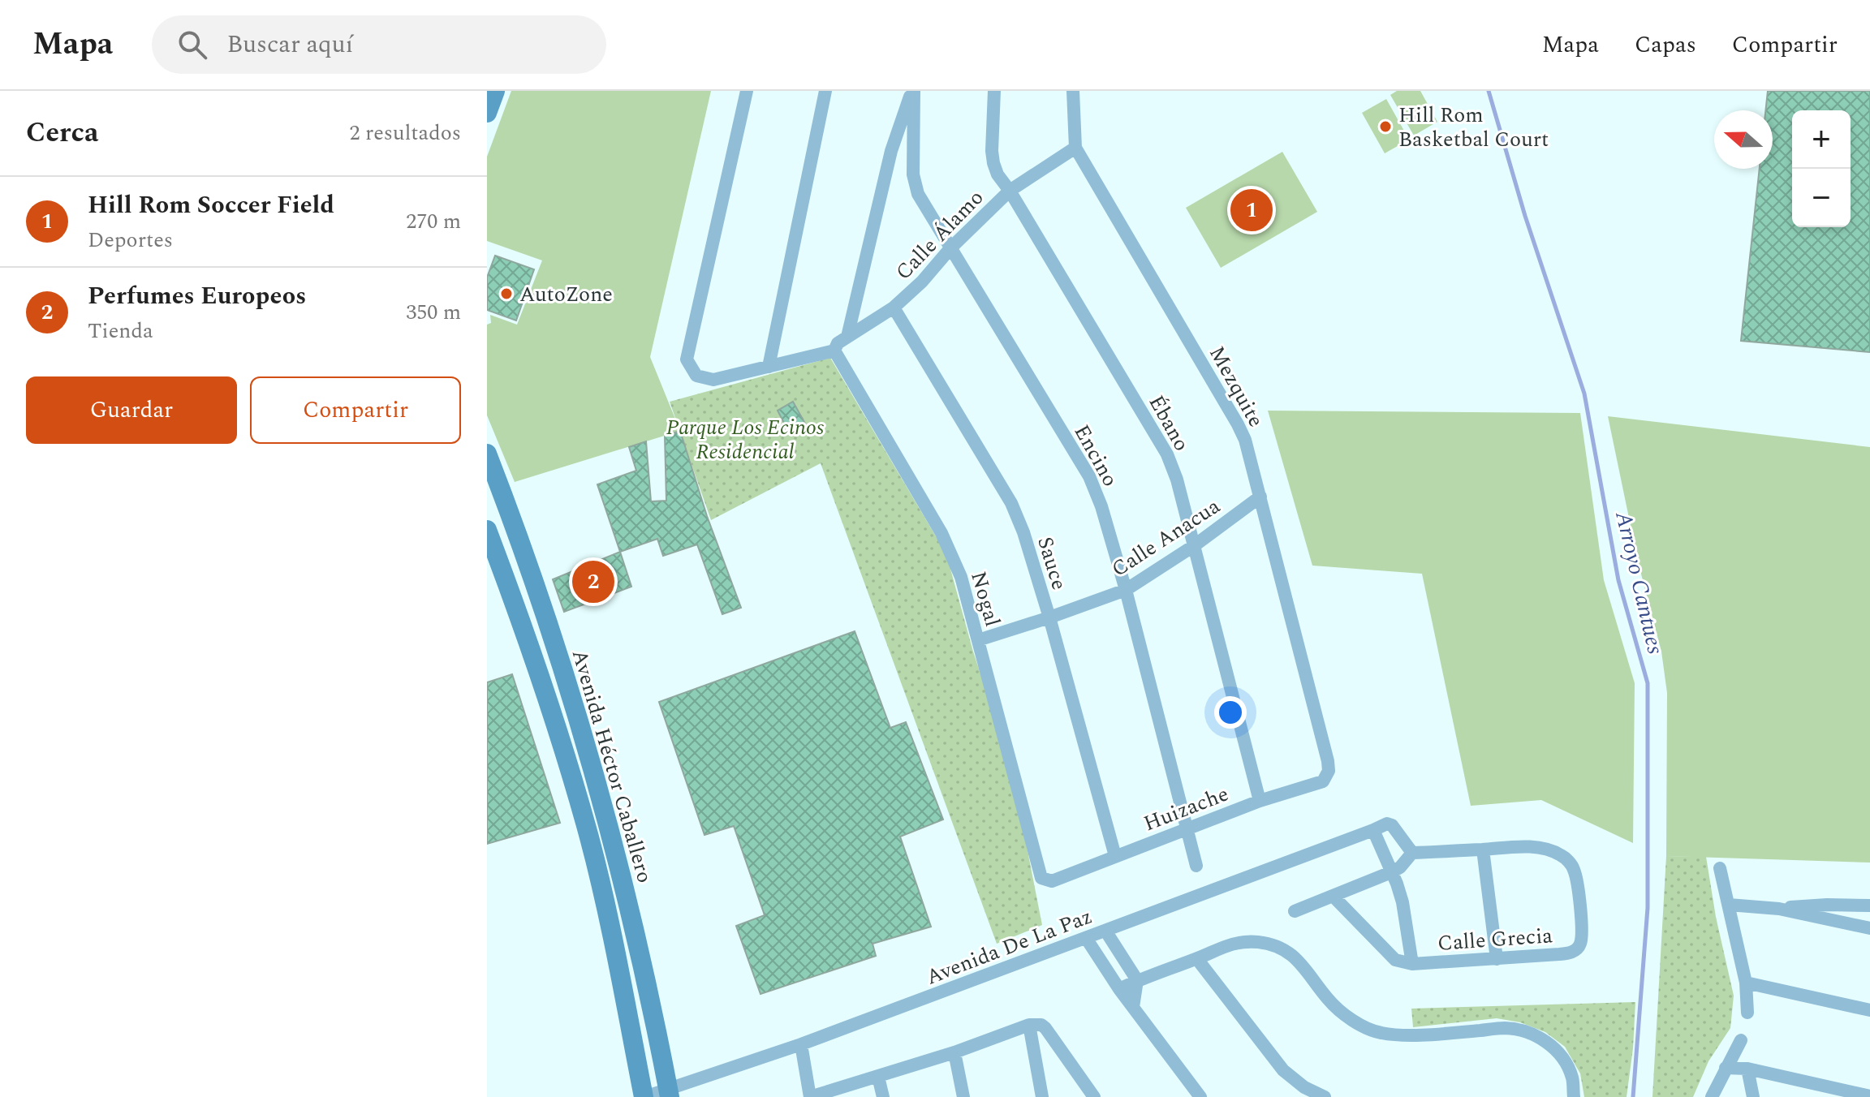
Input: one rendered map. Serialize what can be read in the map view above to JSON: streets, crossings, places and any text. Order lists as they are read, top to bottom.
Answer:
{
  "streets": {
    "main road": ["Avenida Héctor Caballero"],
    "street": [
      "Calle Álamo",
      "Mezquite",
      "Ébano",
      "Encino",
      "Calle Anacua",
      "Sauce",
      "Nogal",
      "Huizache",
      "Calle Grecia",
      "Avenida De La Paz"
    ]
  },
  "crossings": [
    ["Calle Álamo", "Mezquite"],
    ["Calle Álamo", "Ébano"],
    ["Calle Álamo", "Encino"],
    ["Calle Álamo", "Sauce"],
    ["Calle Álamo", "Nogal"],
    ["Mezquite", "Calle Anacua"],
    ["Mezquite", "Huizache"],
    ["Ébano", "Calle Anacua"],
    ["Ébano", "Huizache"],
    ["Encino", "Calle Anacua"],
    ["Encino", "Huizache"],
    ["Calle Anacua", "Sauce"],
    ["Calle Anacua", "Nogal"],
    ["Sauce", "Huizache"],
    ["Nogal", "Huizache"],
    ["Avenida Héctor Caballero", "Avenida De La Paz"]
  ],
  "water": ["Arroyo Cantues"],
  "parks": ["Parque Los Ecinos Residencial"],
  "places": ["Hill Rom Basketbal Court", "AutoZone"],
  "north": "left",
  "page": {
    "header": "Mapa",
    "search": "Buscar aquí",
    "nav": ["Mapa", "Capas", "Compartir"],
    "heading": ["Cerca", "2 resultados"],
    "map_buttons": ["+", "−"],
    "list": [
      {
        "mark": "1",
        "name": "Hill Rom Soccer Field",
        "note": "Deportes",
        "value": "270 m"
      },
      {
        "mark": "2",
        "name": "Perfumes Europeos",
        "note": "Tienda",
        "value": "350 m"
      }
    ],
    "pins": ["1", "2"],
    "buttons": ["Guardar", "Compartir"]
  }
}
